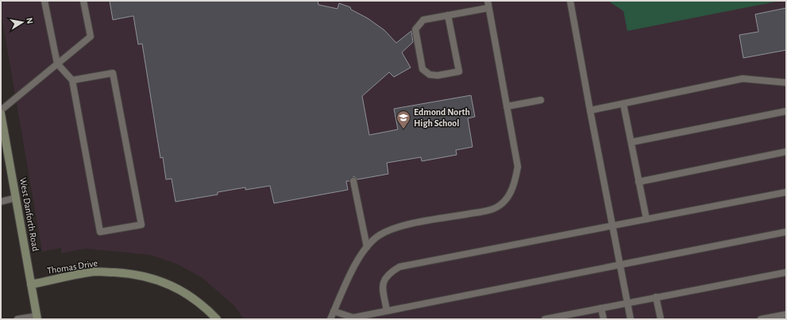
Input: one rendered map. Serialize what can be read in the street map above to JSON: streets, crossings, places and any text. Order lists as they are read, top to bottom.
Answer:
{
  "streets": {
    "main road": ["West Danforth Road", "Thomas Drive"]
  },
  "crossings": [
    ["West Danforth Road", "Thomas Drive"]
  ],
  "places": {
    "school or university": ["Edmond North High School"]
  },
  "north": "right"
}
